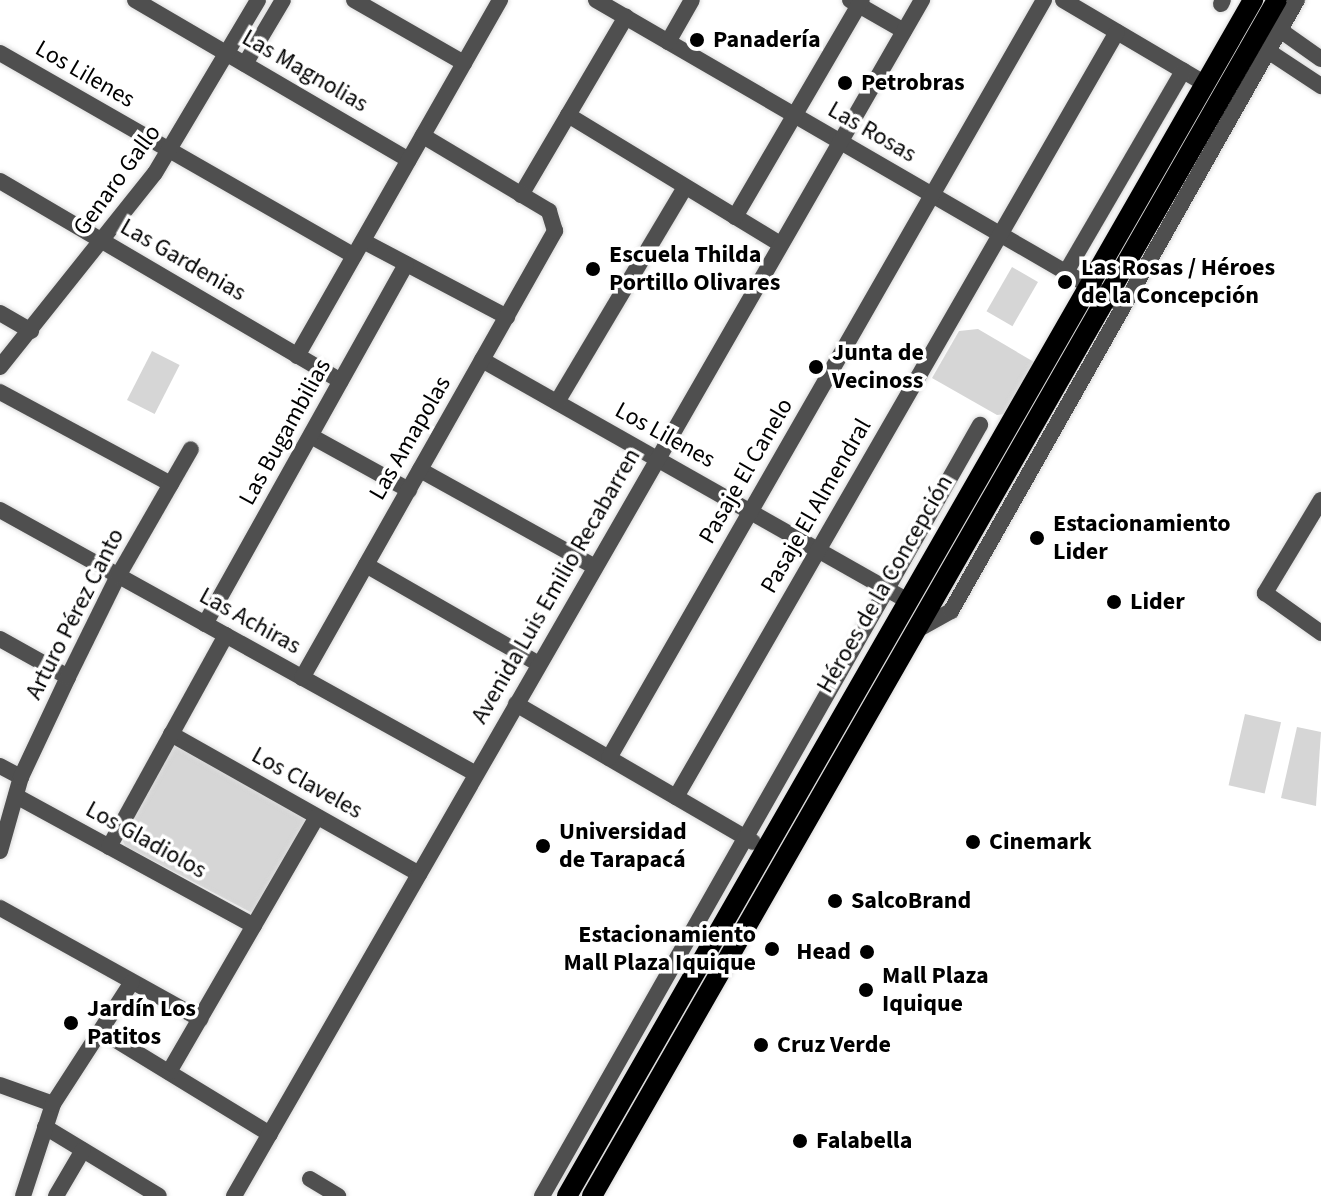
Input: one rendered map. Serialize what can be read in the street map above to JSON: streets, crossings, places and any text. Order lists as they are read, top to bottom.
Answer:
{
  "streets": {
    "main road": ["Héroes de la Concepción"],
    "street": [
      "Las Magnolias",
      "Los Lilenes",
      "Las Rosas",
      "Genaro Gallo",
      "Las Gardenias",
      "Las Bugambilias",
      "Las Amapolas",
      "Pasaje El Canelo",
      "Pasaje El Almendral",
      "Avenida Luis Emilio Recabarren",
      "Arturo Pérez Canto",
      "Las Achiras",
      "Los Claveles",
      "Los Gladiolos"
    ]
  },
  "crossings": [
    ["Las Magnolias", "Genaro Gallo"],
    ["Las Magnolias", "Las Bugambilias"],
    ["Los Lilenes", "Genaro Gallo"],
    ["Los Lilenes", "Las Bugambilias"],
    ["Los Lilenes", "Las Amapolas"],
    ["Los Lilenes", "Pasaje El Canelo"],
    ["Los Lilenes", "Pasaje El Almendral"],
    ["Los Lilenes", "Héroes de la Concepción"],
    ["Los Lilenes", "Avenida Luis Emilio Recabarren"],
    ["Las Rosas", "Pasaje El Canelo"],
    ["Las Rosas", "Pasaje El Almendral"],
    ["Las Rosas", "Héroes de la Concepción"],
    ["Las Rosas", "Avenida Luis Emilio Recabarren"],
    ["Genaro Gallo", "Las Gardenias"],
    ["Las Gardenias", "Las Bugambilias"],
    ["Las Bugambilias", "Las Achiras"],
    ["Las Amapolas", "Las Achiras"],
    ["Avenida Luis Emilio Recabarren", "Las Achiras"],
    ["Avenida Luis Emilio Recabarren", "Los Claveles"],
    ["Arturo Pérez Canto", "Las Achiras"],
    ["Arturo Pérez Canto", "Los Gladiolos"]
  ],
  "places": [
    "Panadería",
    "Petrobras",
    "Escuela Thilda Portillo Olivares",
    "Las Rosas / Héroes de la Concepción",
    "Junta de Vecinoss",
    "Estacionamiento Lider",
    "Lider",
    "Cinemark",
    "Universidad de Tarapacá",
    "SalcoBrand",
    "Estacionamiento Mall Plaza Iquique",
    "Head",
    "Mall Plaza Iquique",
    "Jardín Los Patitos",
    "Cruz Verde",
    "Falabella"
  ]
}
